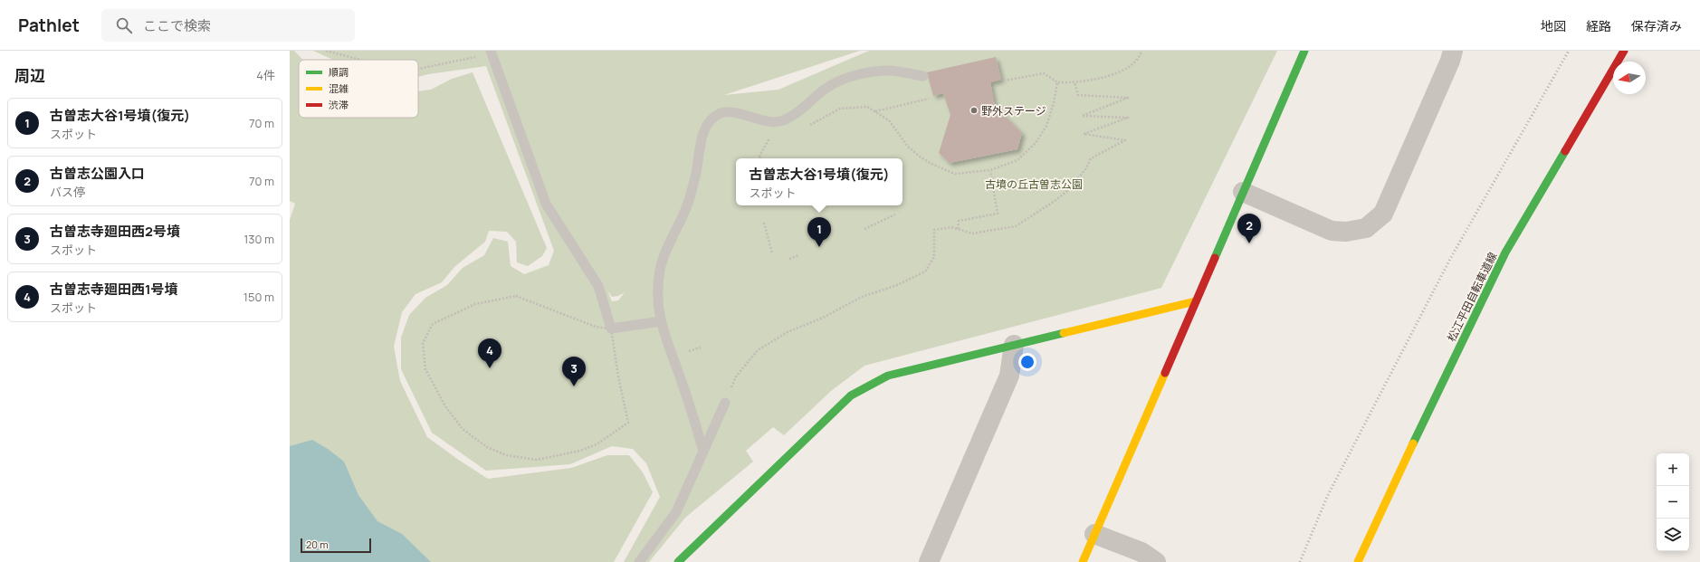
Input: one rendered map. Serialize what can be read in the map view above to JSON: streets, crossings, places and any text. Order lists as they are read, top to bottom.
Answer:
{
  "streets": {
    "street": ["松江平田自転車道線"]
  },
  "parks": ["古墳の丘古曽志公園"],
  "places": ["野外ステージ"],
  "legend": ["順調", "混雑", "渋滞"],
  "scale_bar": "20 m",
  "north": "left",
  "page": {
    "header": "Pathlet",
    "search": "ここで検索",
    "nav": ["地図", "経路", "保存済み"],
    "heading": ["周辺", "4件"],
    "list": [
      {
        "mark": "1",
        "name": "古曽志大谷1号墳(復元)",
        "note": "スポット",
        "value": "70 m"
      },
      {
        "mark": "2",
        "name": "古曽志公園入口",
        "note": "バス停",
        "value": "70 m"
      },
      {
        "mark": "3",
        "name": "古曽志寺廻田西2号墳",
        "note": "スポット",
        "value": "130 m"
      },
      {
        "mark": "4",
        "name": "古曽志寺廻田西1号墳",
        "note": "スポット",
        "value": "150 m"
      }
    ],
    "popup": ["古曽志大谷1号墳(復元)", "スポット"],
    "pins": [
      "2",
      "1",
      "4",
      "3"
    ],
    "map_buttons": ["+", "−"],
    "scale": "20 m"
  }
}
